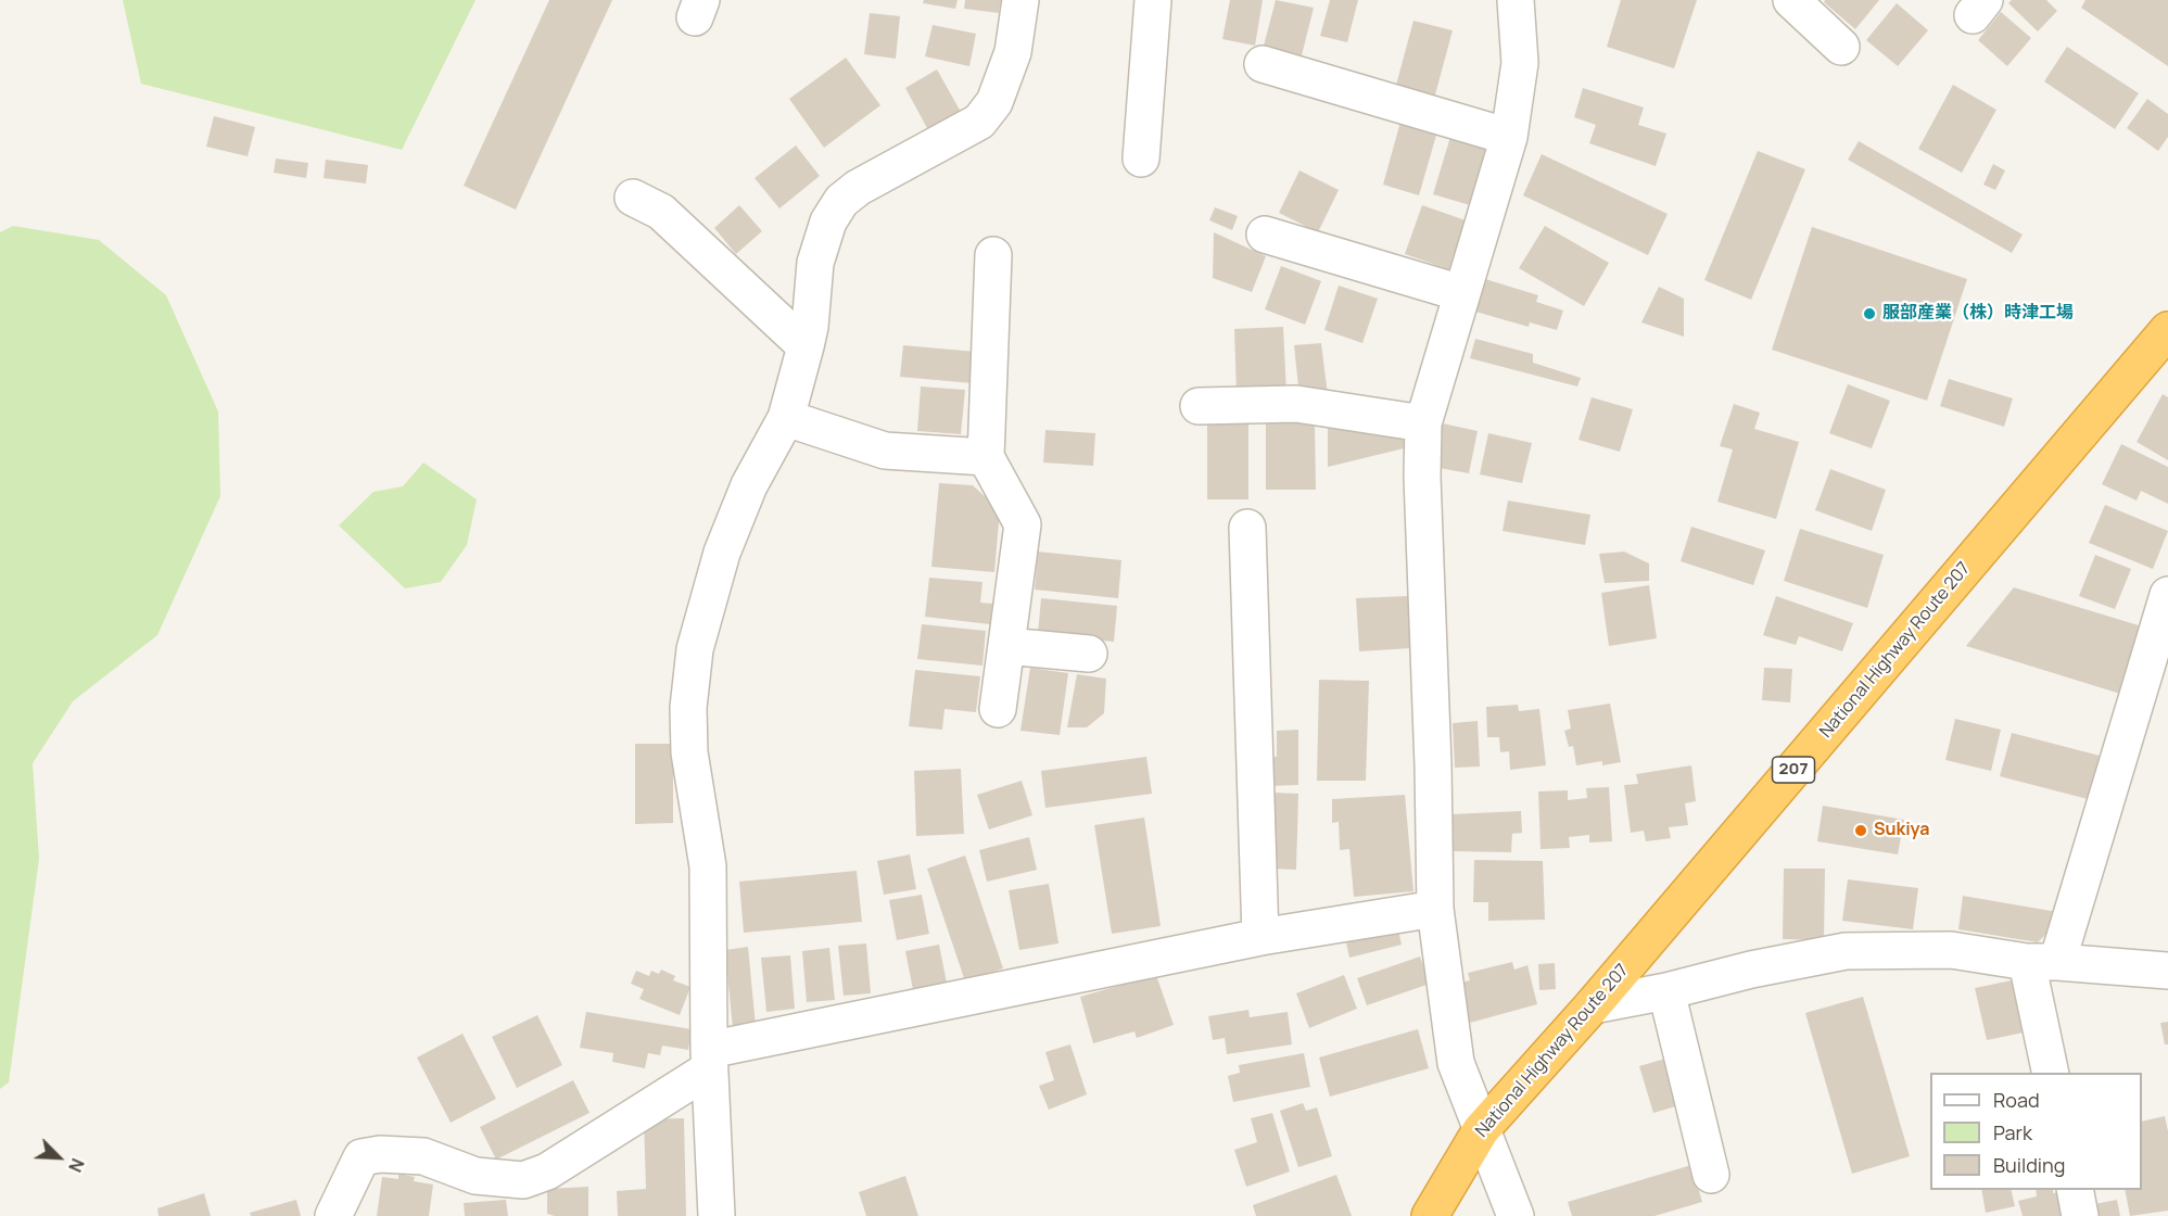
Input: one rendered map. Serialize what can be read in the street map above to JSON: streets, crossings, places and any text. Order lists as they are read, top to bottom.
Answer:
{
  "streets": {
    "highway": ["National Highway Route 207", "207"]
  },
  "places": ["服部産業（株）時津工場", "Sukiya"],
  "legend": ["Road", "Park", "Building"],
  "north": "bottom right"
}
